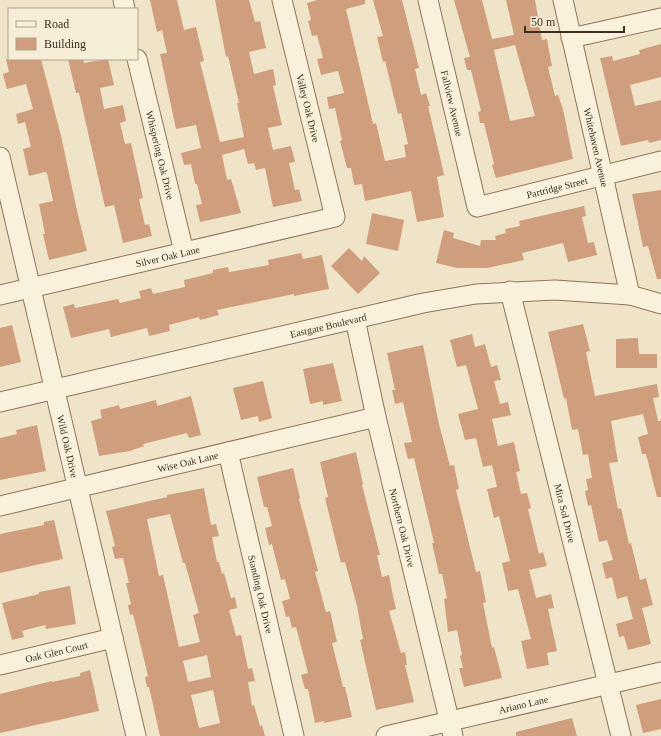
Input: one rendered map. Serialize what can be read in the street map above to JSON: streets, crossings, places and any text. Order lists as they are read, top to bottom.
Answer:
{
  "streets": {
    "street": [
      "Fallview Avenue",
      "Valley Oak Drive",
      "Whitehaven Avenue",
      "Whispering Oak Drive",
      "Partridge Street",
      "Silver Oak Lane",
      "Eastgate Boulevard",
      "Wild Oak Drive",
      "Wise Oak Lane",
      "Mira Sol Drive",
      "Northern Oak Drive",
      "Standing Oak Drive",
      "Oak Glen Court",
      "Ariano Lane"
    ]
  },
  "crossings": [
    ["Fallview Avenue", "Partridge Street"],
    ["Valley Oak Drive", "Silver Oak Lane"],
    ["Whitehaven Avenue", "Partridge Street"],
    ["Whitehaven Avenue", "Eastgate Boulevard"],
    ["Whispering Oak Drive", "Silver Oak Lane"],
    ["Silver Oak Lane", "Wild Oak Drive"],
    ["Eastgate Boulevard", "Wild Oak Drive"],
    ["Eastgate Boulevard", "Mira Sol Drive"],
    ["Eastgate Boulevard", "Northern Oak Drive"],
    ["Wild Oak Drive", "Wise Oak Lane"],
    ["Wild Oak Drive", "Oak Glen Court"],
    ["Wise Oak Lane", "Northern Oak Drive"],
    ["Wise Oak Lane", "Standing Oak Drive"],
    ["Mira Sol Drive", "Ariano Lane"],
    ["Northern Oak Drive", "Ariano Lane"]
  ],
  "legend": ["Road", "Building"],
  "scale_bar": "50 m"
}
